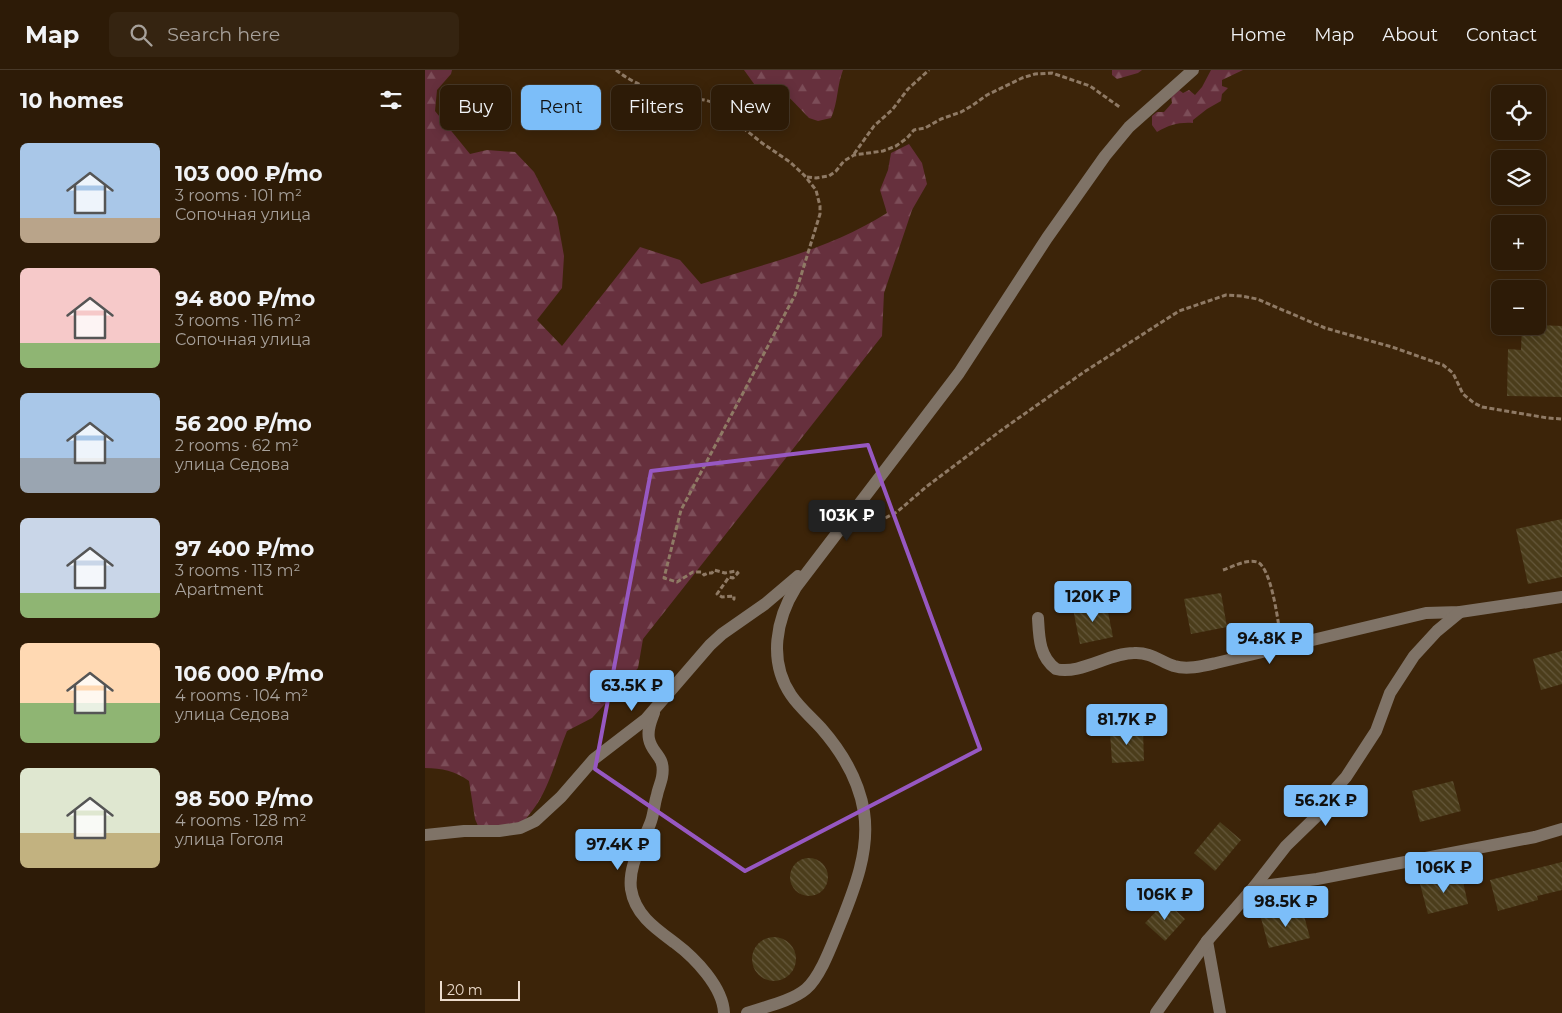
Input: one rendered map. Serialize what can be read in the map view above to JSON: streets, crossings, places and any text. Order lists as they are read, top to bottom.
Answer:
{
  "scale_bar": "20 m",
  "page": {
    "header": "Map",
    "search": "Search here",
    "nav": [
      "Home",
      "Map",
      "About",
      "Contact"
    ],
    "heading": "10 homes",
    "map_buttons": ["+", "−"],
    "chip": [
      "Buy",
      "Rent",
      "Filters",
      "New"
    ],
    "list": [
      {
        "name": "103 000 ₽/mo",
        "note": "3 rooms · 101 m² · Сопочная улица"
      },
      {
        "name": "94 800 ₽/mo",
        "note": "3 rooms · 116 m² · Сопочная улица"
      },
      {
        "name": "56 200 ₽/mo",
        "note": "2 rooms · 62 m² · улица Седова"
      },
      {
        "name": "97 400 ₽/mo",
        "note": "3 rooms · 113 m² · Apartment"
      },
      {
        "name": "106 000 ₽/mo",
        "note": "4 rooms · 104 m² · улица Седова"
      },
      {
        "name": "98 500 ₽/mo",
        "note": "4 rooms · 128 m² · улица Гоголя"
      }
    ],
    "price": [
      "103K ₽",
      "120K ₽",
      "94.8K ₽",
      "63.5K ₽",
      "81.7K ₽",
      "56.2K ₽",
      "97.4K ₽",
      "106K ₽",
      "106K ₽",
      "98.5K ₽"
    ],
    "scale": "20 m"
  }
}
